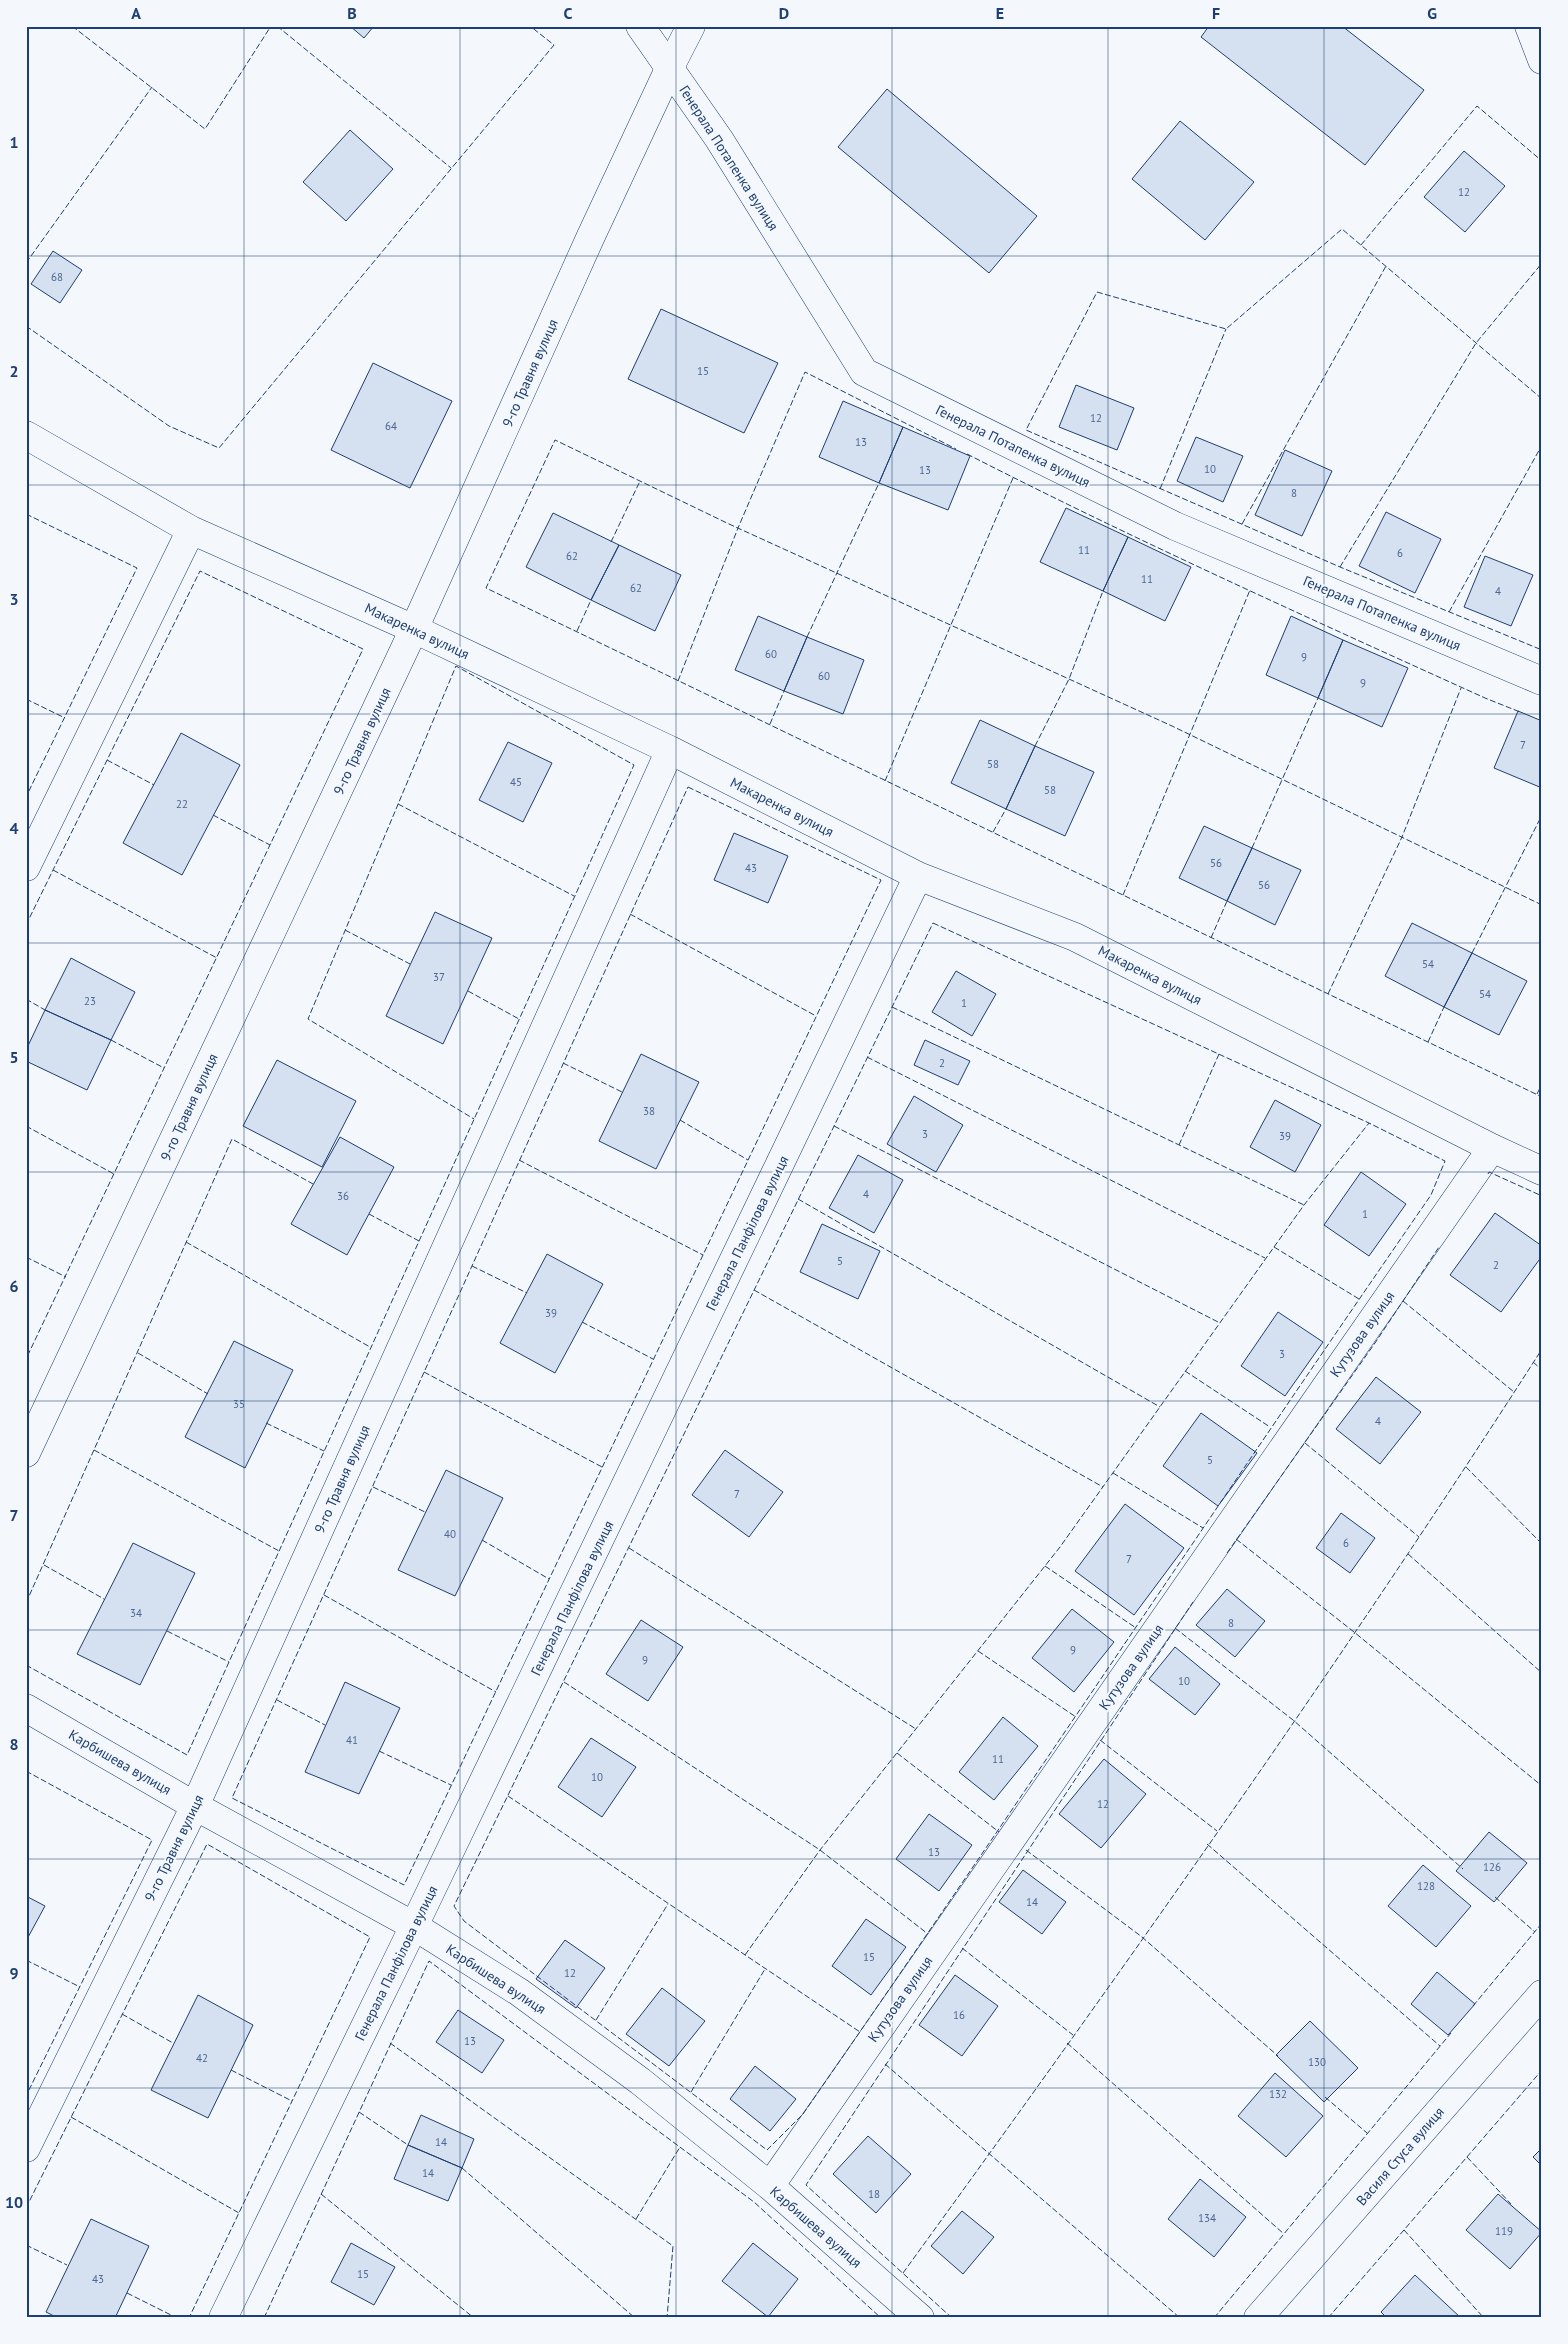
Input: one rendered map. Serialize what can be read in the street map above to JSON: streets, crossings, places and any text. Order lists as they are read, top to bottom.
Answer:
{
  "streets": {
    "street": [
      "Генерала Потапенка вулиця",
      "9-го Травня вулиця",
      "Макаренка вулиця",
      "Генерала Панфілова вулиця",
      "Кутузова вулиця",
      "Карбишева вулиця",
      "Василя Стуса вулиця"
    ]
  },
  "crossings": [
    ["Генерала Потапенка вулиця", "9-го Травня вулиця"],
    ["9-го Травня вулиця", "Макаренка вулиця"],
    ["9-го Травня вулиця", "Карбишева вулиця"],
    ["Макаренка вулиця", "Генерала Панфілова вулиця"],
    ["Макаренка вулиця", "Кутузова вулиця"],
    ["Генерала Панфілова вулиця", "Карбишева вулиця"],
    ["Кутузова вулиця", "Карбишева вулиця"]
  ],
  "house_numbers": [
    "12",
    "68",
    "15",
    "12",
    "64",
    "13",
    "10",
    "13",
    "8",
    "11",
    "6",
    "62",
    "11",
    "62",
    "4",
    "60",
    "9",
    "60",
    "9",
    "7",
    "58",
    "45",
    "58",
    "22",
    "56",
    "43",
    "56",
    "54",
    "37",
    "54",
    "23",
    "1",
    "2",
    "38",
    "3",
    "39",
    "4",
    "36",
    "1",
    "5",
    "2",
    "39",
    "3",
    "35",
    "4",
    "5",
    "7",
    "40",
    "6",
    "7",
    "34",
    "8",
    "9",
    "9",
    "10",
    "41",
    "11",
    "10",
    "12",
    "13",
    "126",
    "128",
    "14",
    "15",
    "12",
    "16",
    "13",
    "42",
    "130",
    "132",
    "14",
    "14",
    "18",
    "134",
    "119",
    "15",
    "43"
  ],
  "grid": {
    "columns": [
      "A",
      "B",
      "C",
      "D",
      "E",
      "F",
      "G"
    ],
    "rows": [
      "1",
      "2",
      "3",
      "4",
      "5",
      "6",
      "7",
      "8",
      "9",
      "10"
    ]
  }
}
